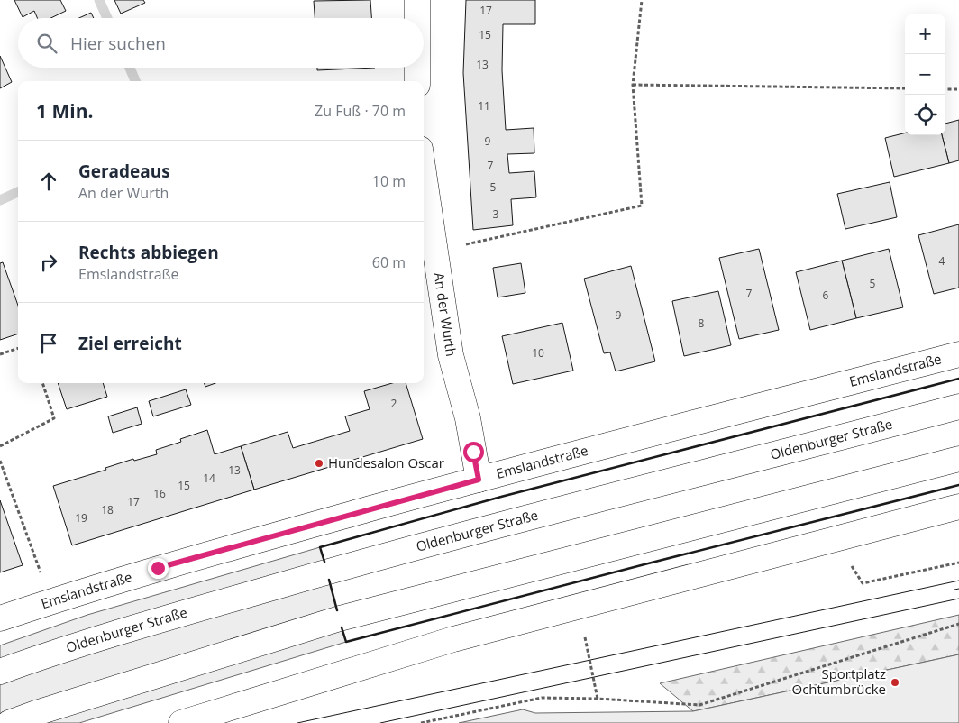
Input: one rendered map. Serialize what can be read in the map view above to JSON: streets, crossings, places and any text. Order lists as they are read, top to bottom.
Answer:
{
  "streets": {
    "main road": ["An der Wurth", "Emslandstraße", "Oldenburger Straße"]
  },
  "crossings": [
    ["An der Wurth", "Emslandstraße"]
  ],
  "places": ["Hundesalon Oscar", "Sportplatz Ochtumbrücke"],
  "house_numbers": [
    "17",
    "15",
    "13",
    "11",
    "9",
    "7",
    "5",
    "3",
    "4",
    "5",
    "7",
    "6",
    "9",
    "8",
    "10",
    "2",
    "13",
    "14",
    "15",
    "16",
    "17",
    "18",
    "19"
  ],
  "page": {
    "map_buttons": ["+", "−"],
    "search": "Hier suchen",
    "heading": ["1 Min.", "Zu Fuß · 70 m"],
    "list": [
      ["Geradeaus", "An der Wurth", "10 m"],
      ["Rechts abbiegen", "Emslandstraße", "60 m"],
      "Ziel erreicht"
    ]
  }
}
